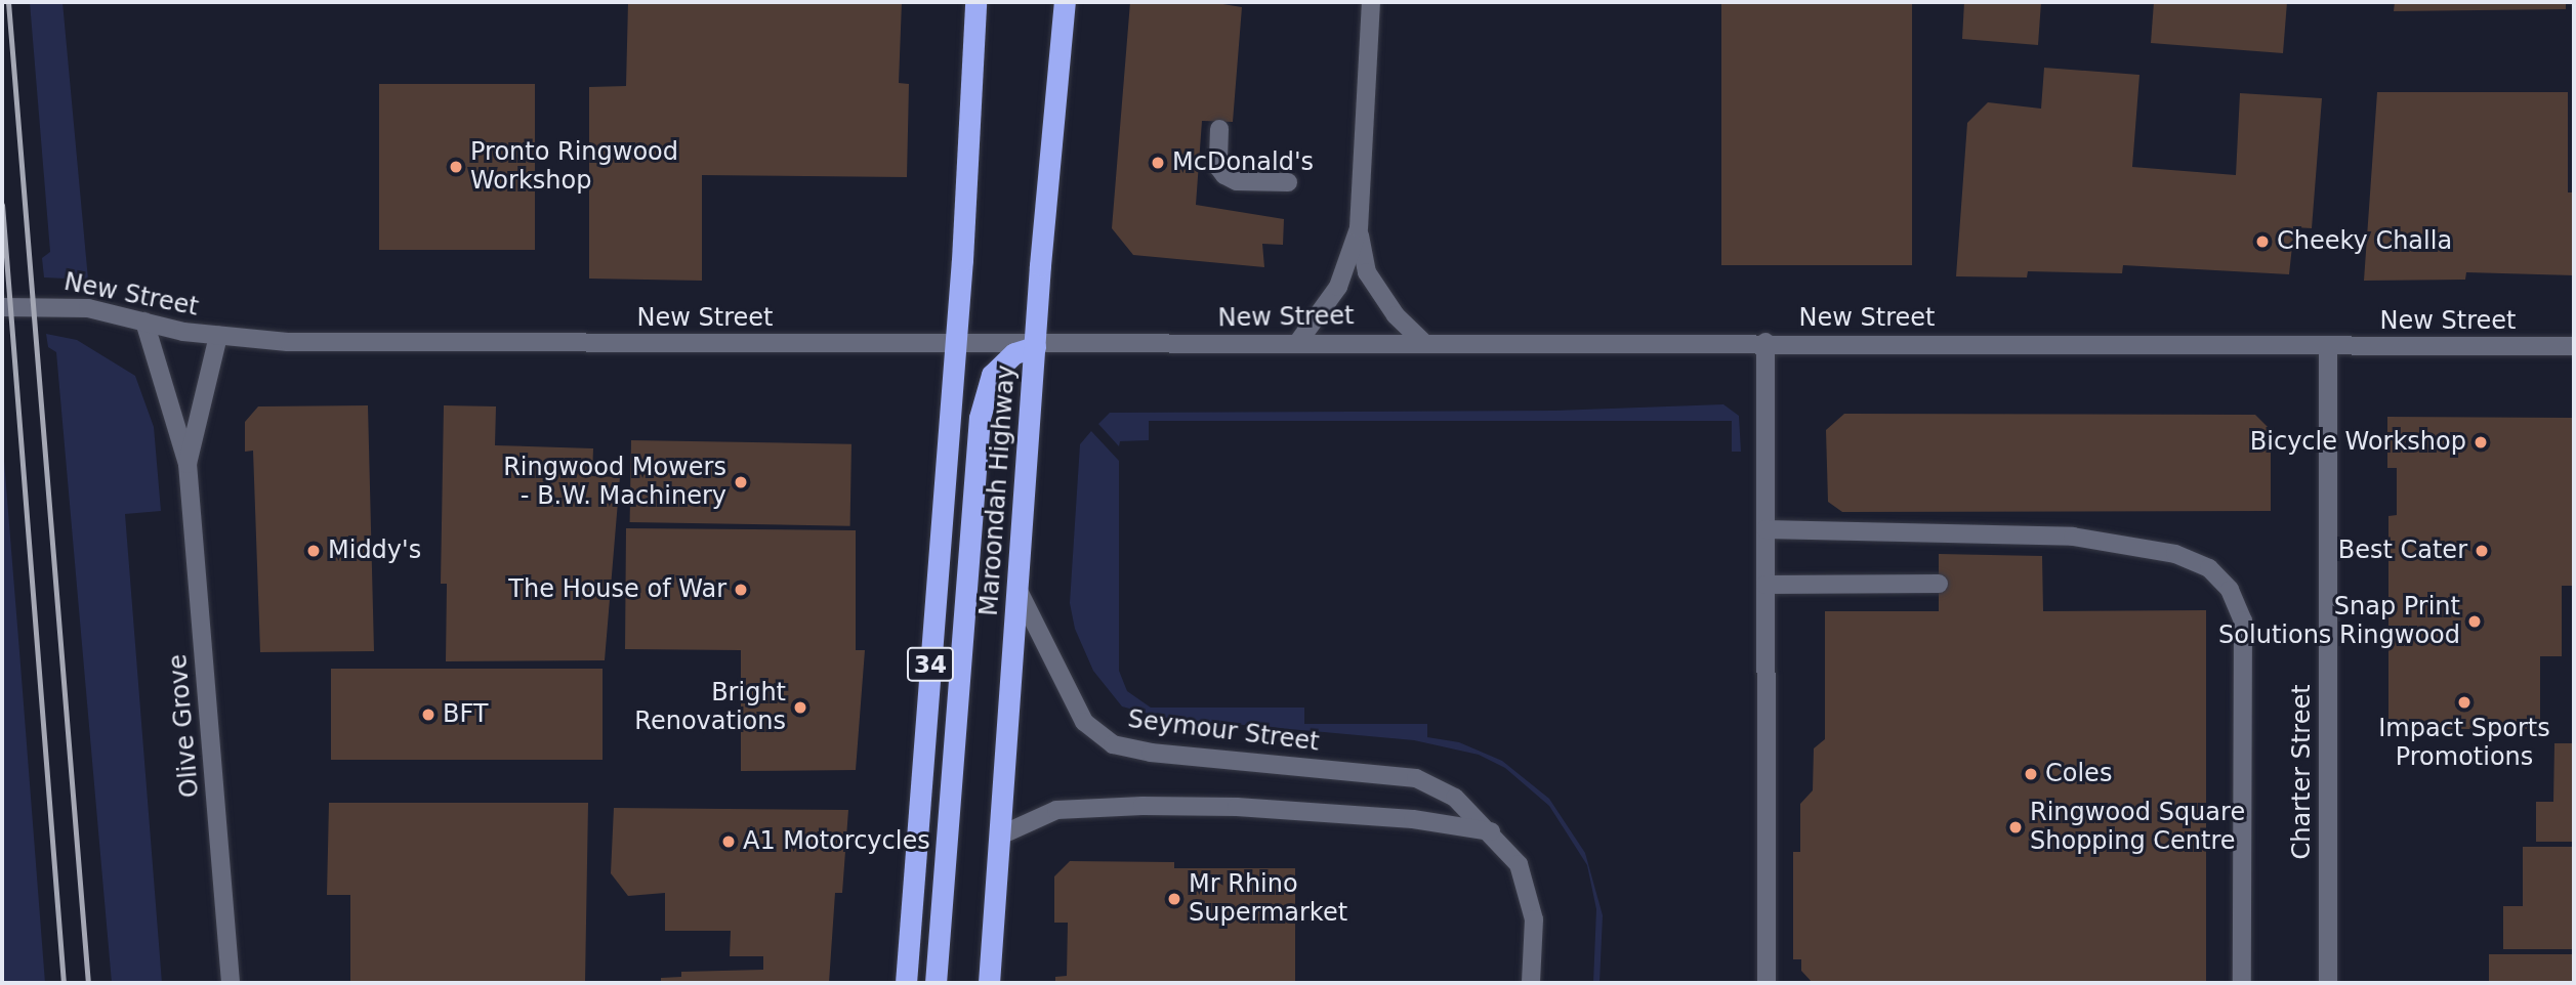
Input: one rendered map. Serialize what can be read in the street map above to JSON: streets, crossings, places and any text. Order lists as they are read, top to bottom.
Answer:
{
  "streets": {
    "highway": ["Maroondah Highway", "34"],
    "street": [
      "New Street",
      "Olive Grove",
      "Seymour Street",
      "Charter Street"
    ]
  },
  "crossings": [
    ["New Street", "Maroondah Highway"],
    ["New Street", "34"],
    ["New Street", "Olive Grove"],
    ["New Street", "Charter Street"],
    ["Maroondah Highway", "Seymour Street"]
  ],
  "places": [
    "McDonald's",
    "Pronto Ringwood Workshop",
    "Cheeky Challa",
    "Bicycle Workshop",
    "Ringwood Mowers - B.W. Machinery",
    "Middy's",
    "Best Cater",
    "The House of War",
    "Snap Print Solutions Ringwood",
    "Impact Sports Promotions",
    "Bright Renovations",
    "BFT",
    "Coles",
    "Ringwood Square Shopping Centre",
    "A1 Motorcycles",
    "Mr Rhino Supermarket"
  ]
}
